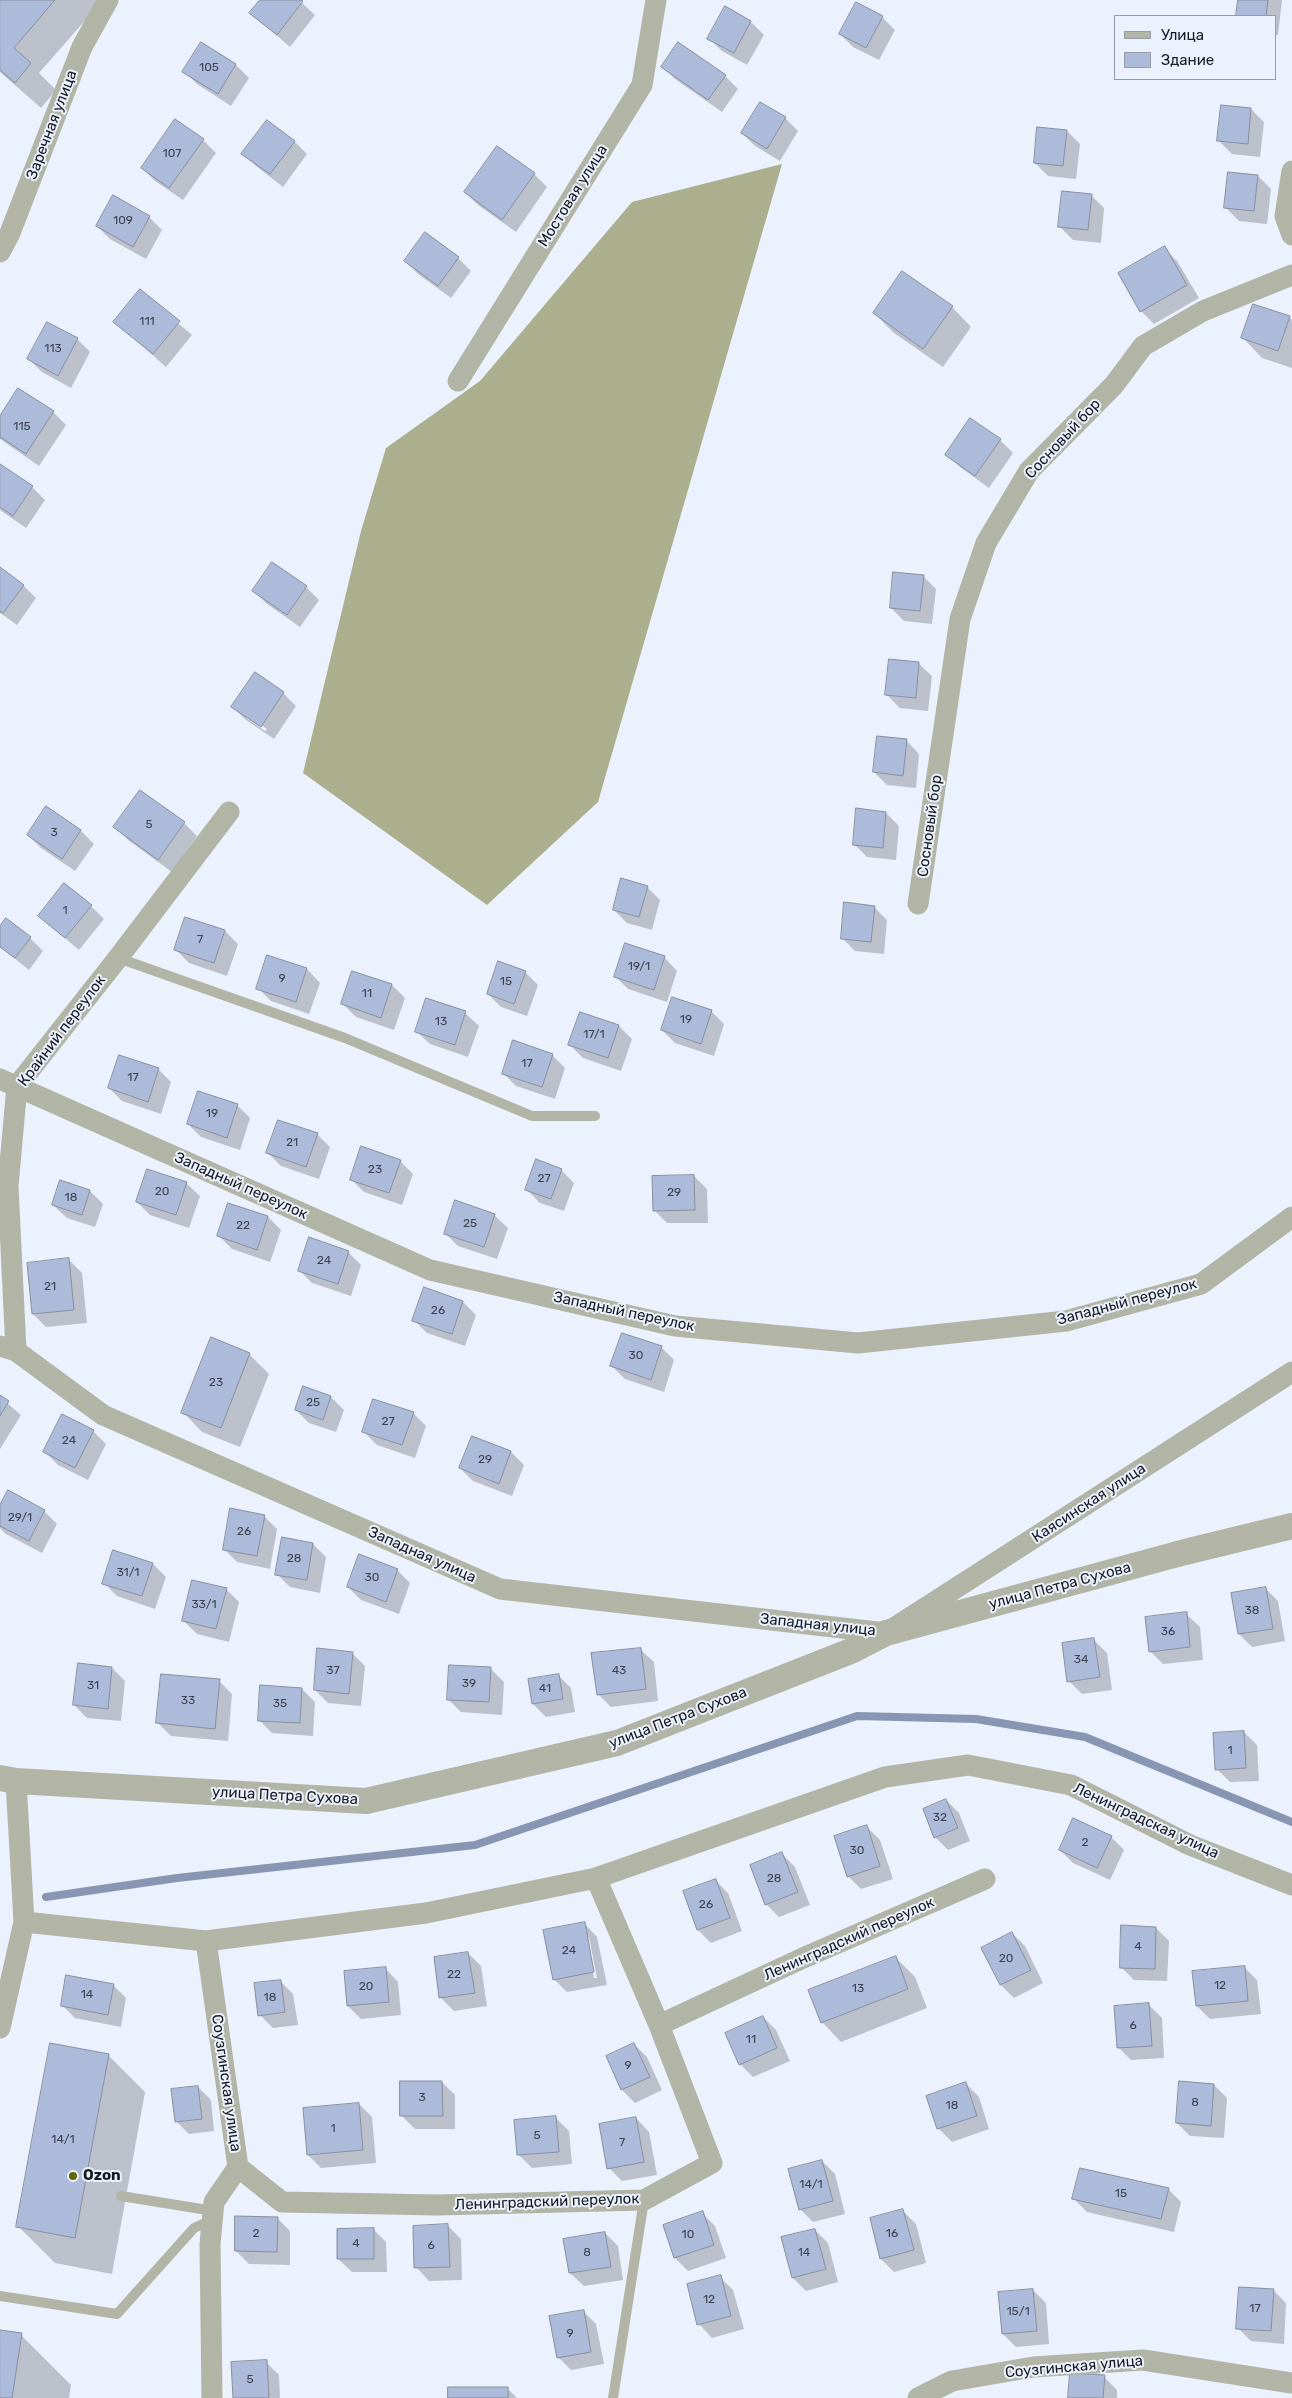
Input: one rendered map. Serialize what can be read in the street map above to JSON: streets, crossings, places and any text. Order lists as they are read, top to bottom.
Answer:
{
  "streets": {
    "street": [
      "Заречная улица",
      "Мостовая улица",
      "Сосновый бор",
      "Крайний переулок",
      "Западный переулок",
      "Каясинская улица",
      "Западная улица",
      "улица Петра Сухова",
      "Ленинградская улица",
      "Ленинградский переулок",
      "Соузгинская улица"
    ]
  },
  "crossings": [
    ["Крайний переулок", "Западный переулок"],
    ["Крайний переулок", "Западная улица"],
    ["Каясинская улица", "Западная улица"],
    ["Каясинская улица", "улица Петра Сухова"],
    ["Западная улица", "улица Петра Сухова"],
    ["Ленинградская улица", "Ленинградский переулок"],
    ["Ленинградский переулок", "Соузгинская улица"]
  ],
  "places": ["Ozon"],
  "house_numbers": [
    "105",
    "107",
    "109",
    "111",
    "113",
    "115",
    "5",
    "3",
    "1",
    "7",
    "19/1",
    "9",
    "15",
    "11",
    "19",
    "13",
    "17/1",
    "17",
    "17",
    "19",
    "21",
    "23",
    "27",
    "20",
    "29",
    "18",
    "25",
    "22",
    "24",
    "21",
    "26",
    "30",
    "23",
    "25",
    "27",
    "24",
    "29",
    "29/1",
    "26",
    "28",
    "31/1",
    "30",
    "33/1",
    "38",
    "36",
    "34",
    "37",
    "43",
    "39",
    "31",
    "41",
    "33",
    "35",
    "1",
    "32",
    "2",
    "30",
    "28",
    "26",
    "4",
    "24",
    "20",
    "22",
    "12",
    "20",
    "13",
    "14",
    "18",
    "6",
    "11",
    "9",
    "3",
    "8",
    "18",
    "1",
    "5",
    "14/1",
    "7",
    "14/1",
    "15",
    "2",
    "16",
    "10",
    "4",
    "6",
    "8",
    "14",
    "12",
    "17",
    "15/1",
    "9",
    "5"
  ],
  "legend": ["Улица", "Здание"]
}
